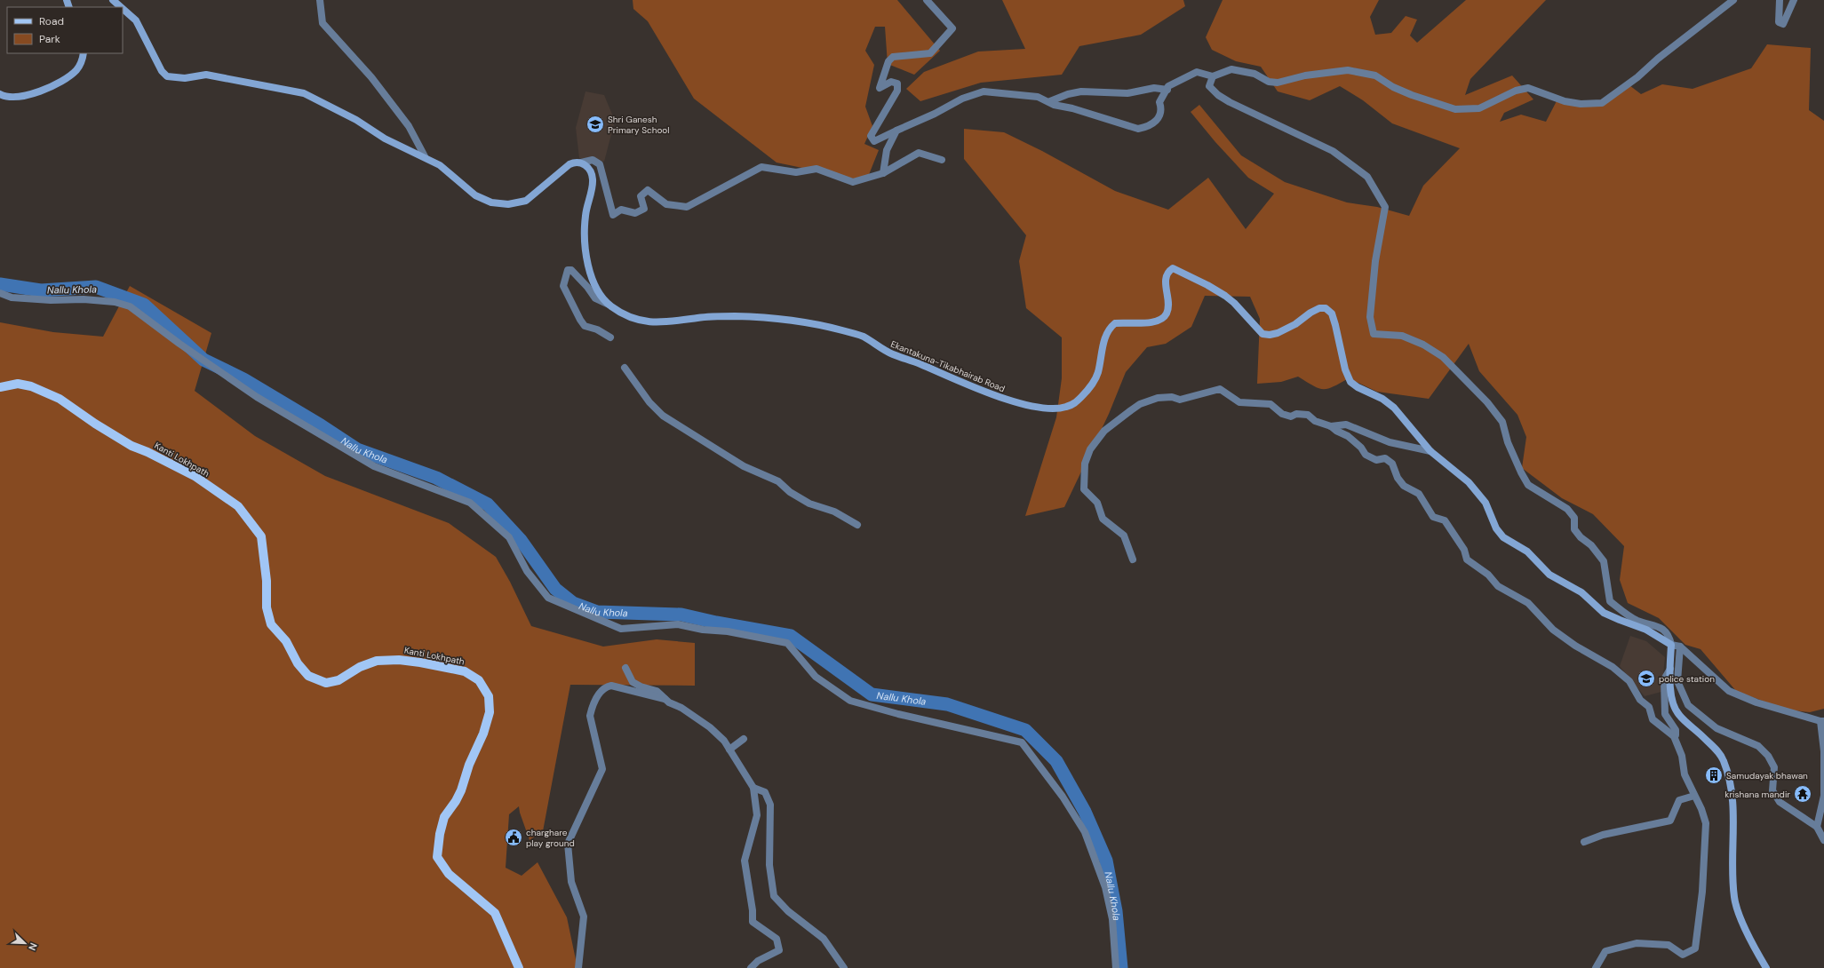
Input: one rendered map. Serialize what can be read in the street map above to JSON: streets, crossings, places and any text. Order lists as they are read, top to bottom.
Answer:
{
  "streets": {
    "main road": ["Ekantakuna-Tikabhairab Road", "Kanti Lokhpath"]
  },
  "water": ["Nallu Khola"],
  "places": {
    "school or university": ["Shri Ganesh Primary School", "police station"],
    "building": ["Samudayak bhawan"],
    "temple": ["krishana mandir"],
    "public building": ["charghare play ground"]
  },
  "legend": ["Road", "Park"],
  "north": "bottom right"
}
